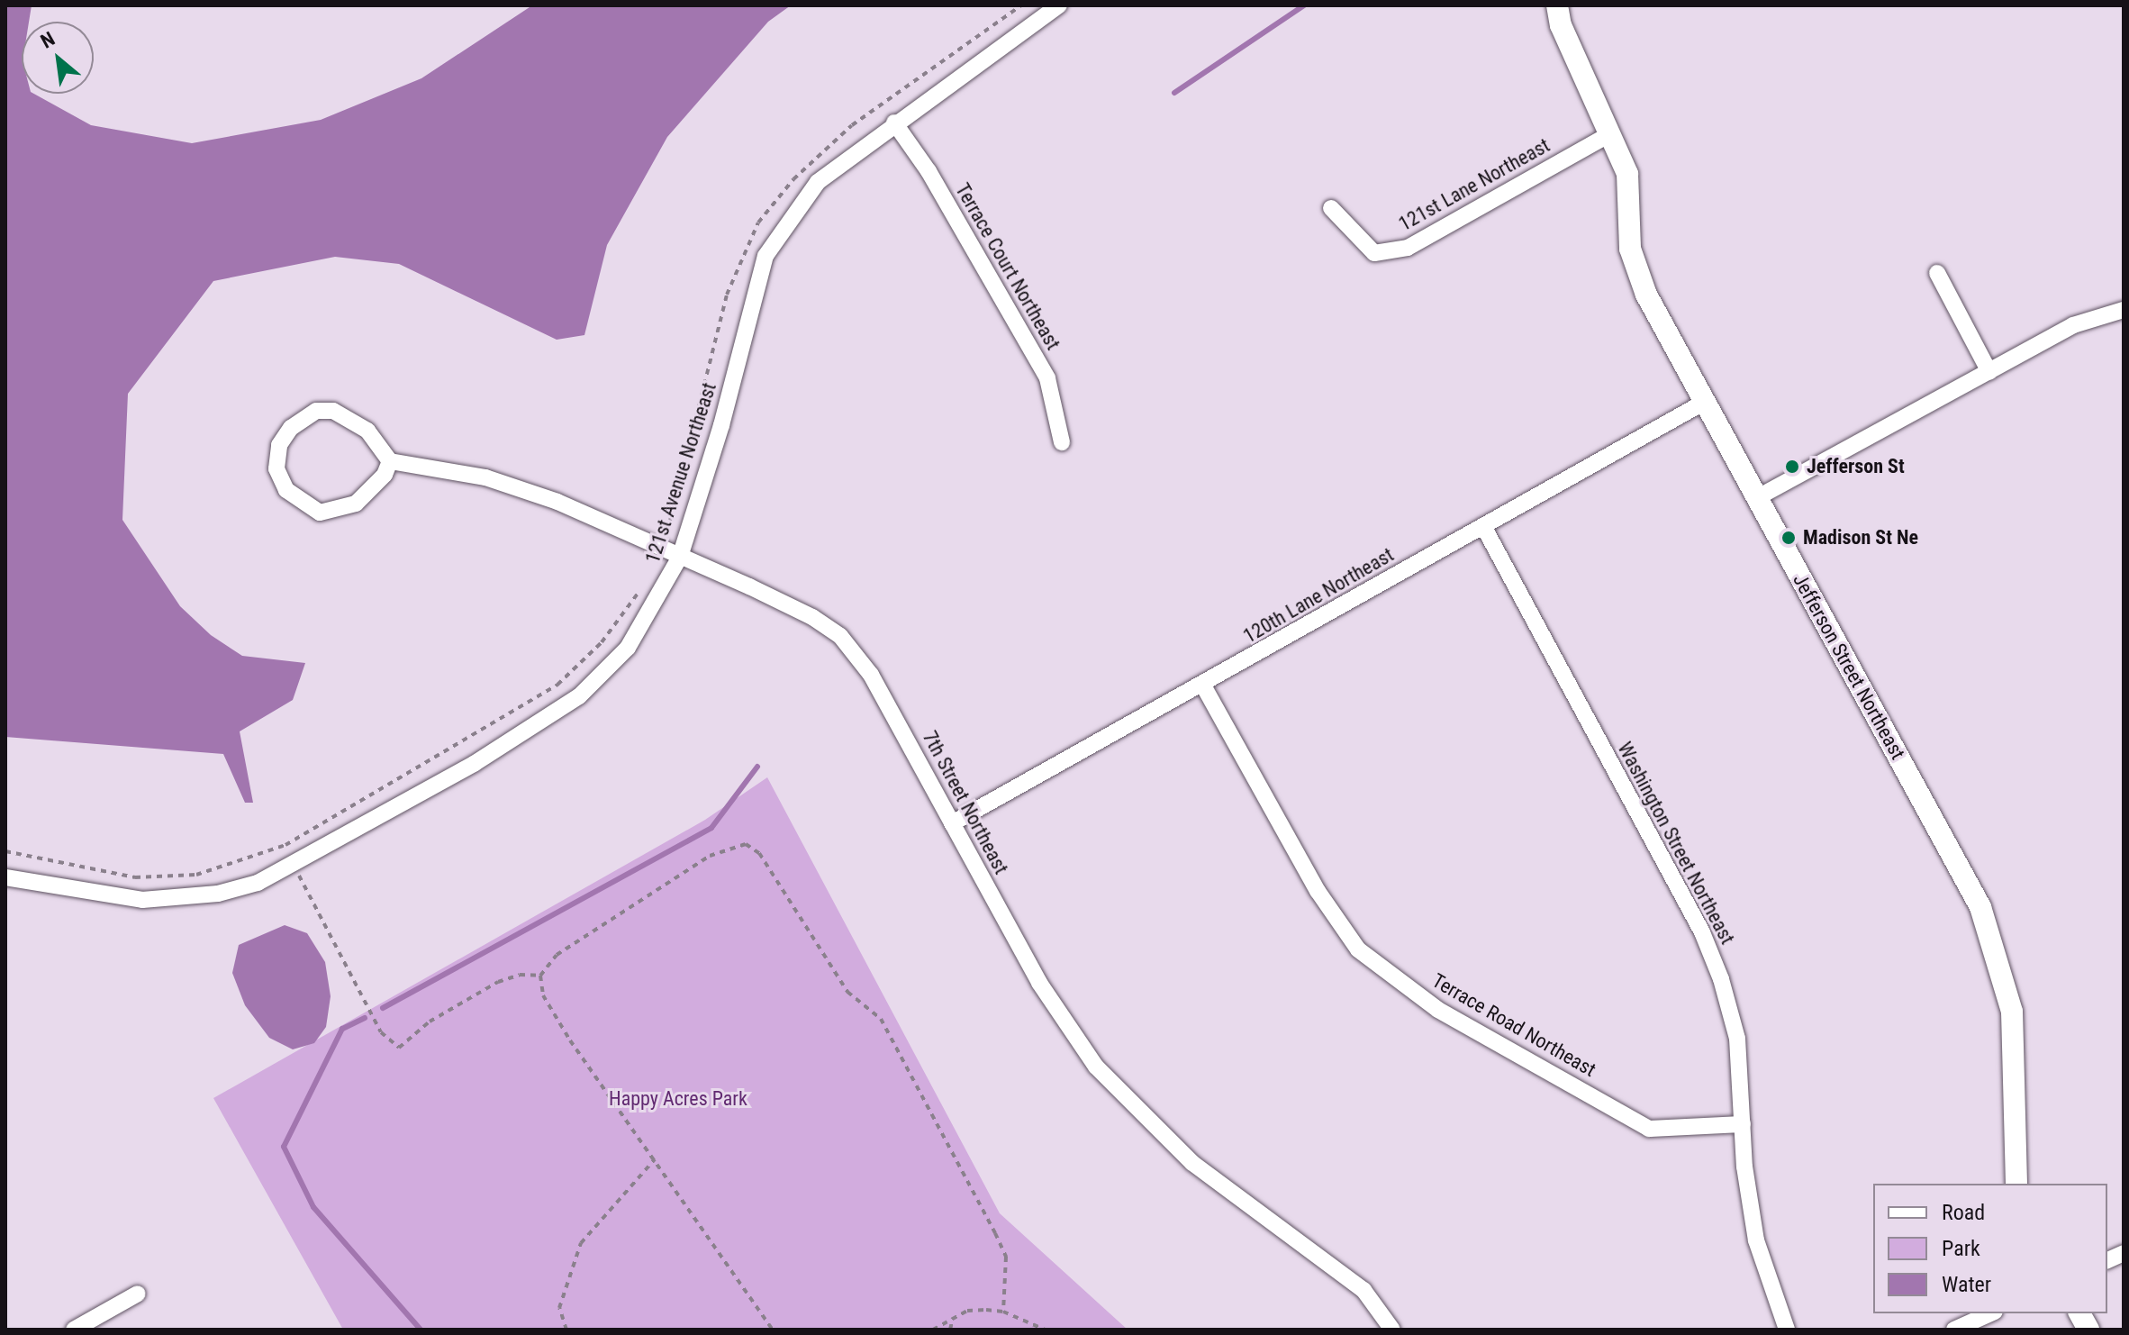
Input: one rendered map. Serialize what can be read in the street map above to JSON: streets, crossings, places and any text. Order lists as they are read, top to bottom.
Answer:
{
  "streets": {
    "street": [
      "121st Lane Northeast",
      "Terrace Court Northeast",
      "121st Avenue Northeast",
      "120th Lane Northeast",
      "Jefferson Street Northeast",
      "7th Street Northeast",
      "Washington Street Northeast",
      "Terrace Road Northeast"
    ]
  },
  "crossings": [
    ["121st Lane Northeast", "Jefferson Street Northeast"],
    ["Terrace Court Northeast", "121st Avenue Northeast"],
    ["121st Avenue Northeast", "7th Street Northeast"],
    ["120th Lane Northeast", "Jefferson Street Northeast"],
    ["120th Lane Northeast", "7th Street Northeast"],
    ["120th Lane Northeast", "Washington Street Northeast"],
    ["120th Lane Northeast", "Terrace Road Northeast"],
    ["Washington Street Northeast", "Terrace Road Northeast"]
  ],
  "parks": ["Happy Acres Park"],
  "places": ["Jefferson St", "Madison St Ne"],
  "legend": ["Road", "Park", "Water"],
  "north": "top left"
}
